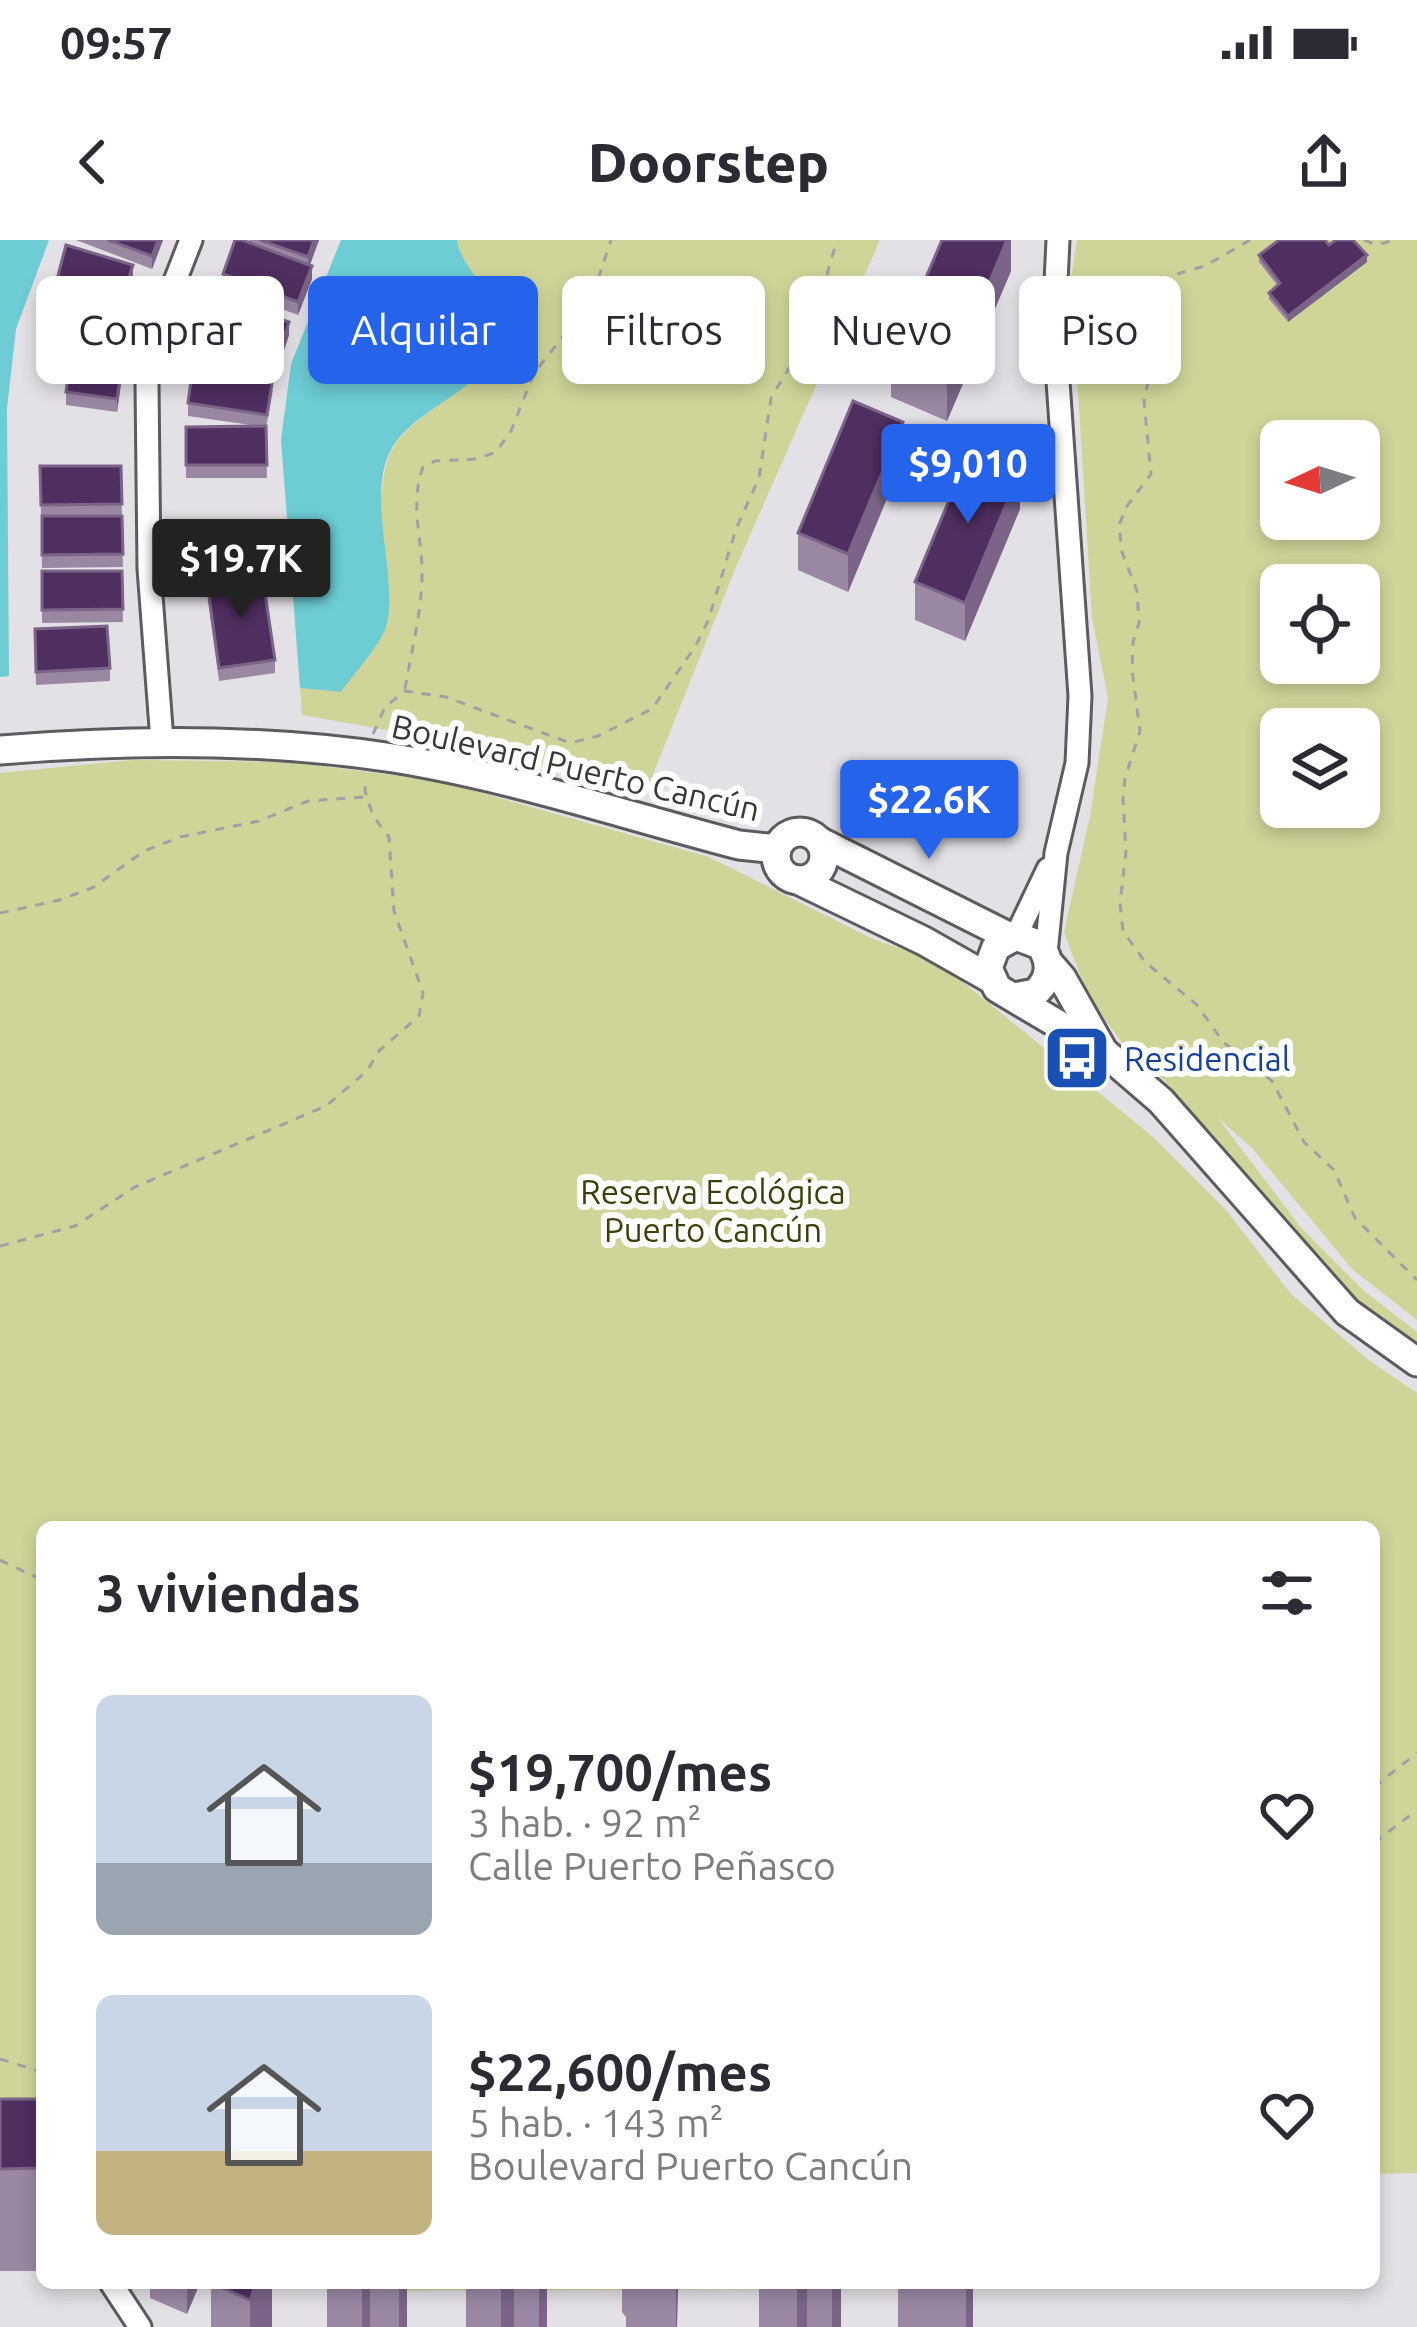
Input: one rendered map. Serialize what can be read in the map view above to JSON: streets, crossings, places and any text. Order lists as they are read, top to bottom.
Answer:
{
  "streets": {
    "street": ["Boulevard Puerto Cancún"]
  },
  "parks": ["Reserva Ecológica Puerto Cancún"],
  "places": {
    "bus stop": ["Residencial"]
  },
  "north": "left",
  "page": {
    "status": "09:57",
    "header": "Doorstep",
    "chip": [
      "Comprar",
      "Alquilar",
      "Filtros",
      "Nuevo",
      "Piso"
    ],
    "price": ["$9,010", "$19.7K", "$22.6K"],
    "heading": "3 viviendas",
    "list": [
      {
        "name": "$19,700/mes",
        "note": "3 hab. · 92 m² · Calle Puerto Peñasco"
      },
      {
        "name": "$22,600/mes",
        "note": "5 hab. · 143 m² · Boulevard Puerto Cancún"
      }
    ]
  }
}
